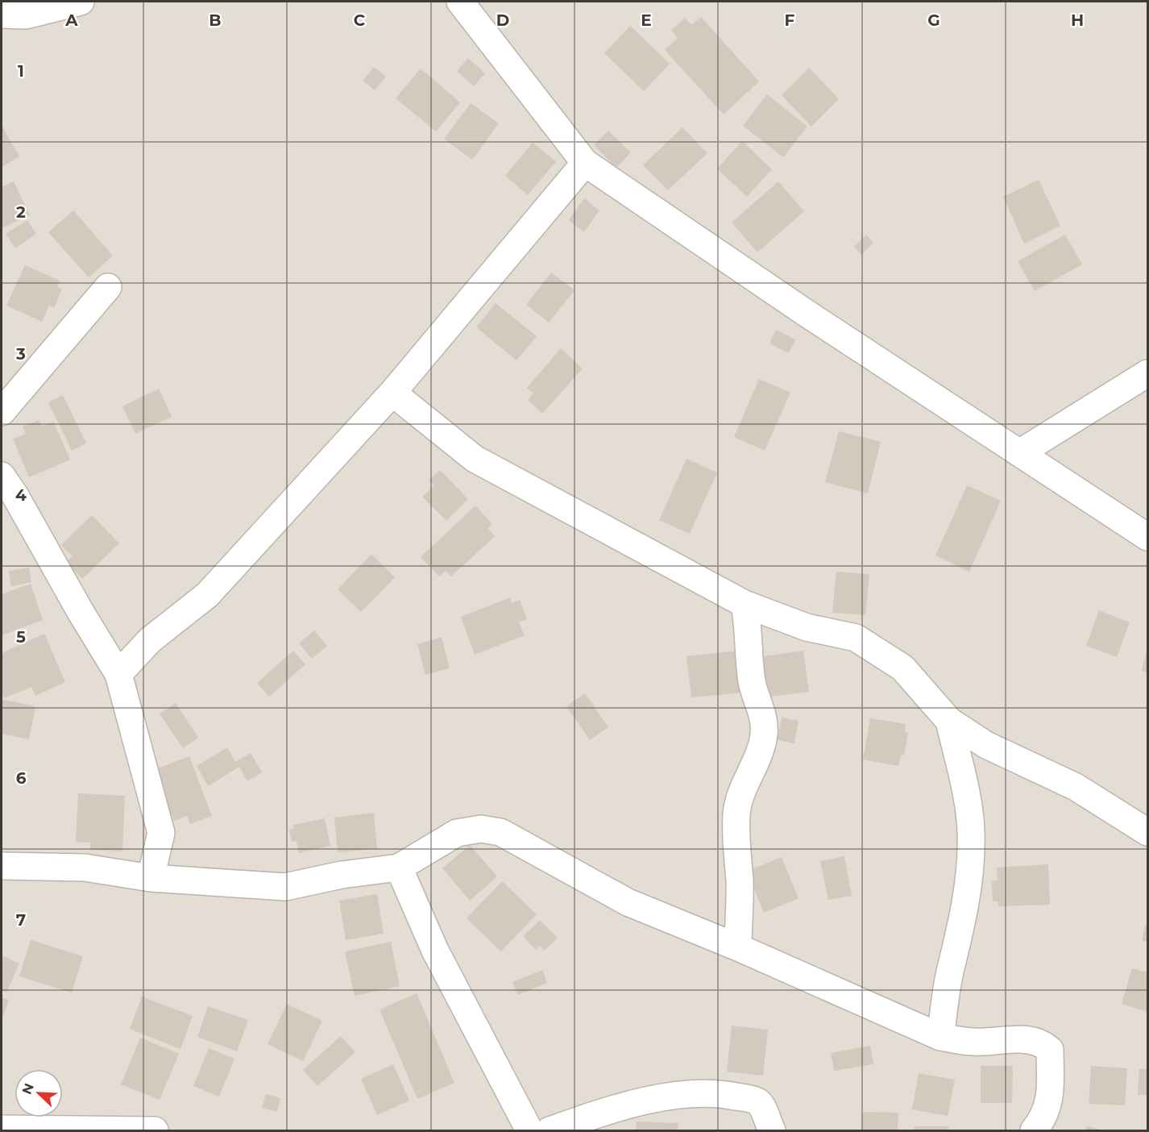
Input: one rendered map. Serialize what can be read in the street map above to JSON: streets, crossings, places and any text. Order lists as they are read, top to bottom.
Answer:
{
  "north": "top left",
  "grid": {
    "columns": [
      "A",
      "B",
      "C",
      "D",
      "E",
      "F",
      "G",
      "H"
    ],
    "rows": [
      "1",
      "2",
      "3",
      "4",
      "5",
      "6",
      "7"
    ]
  }
}
